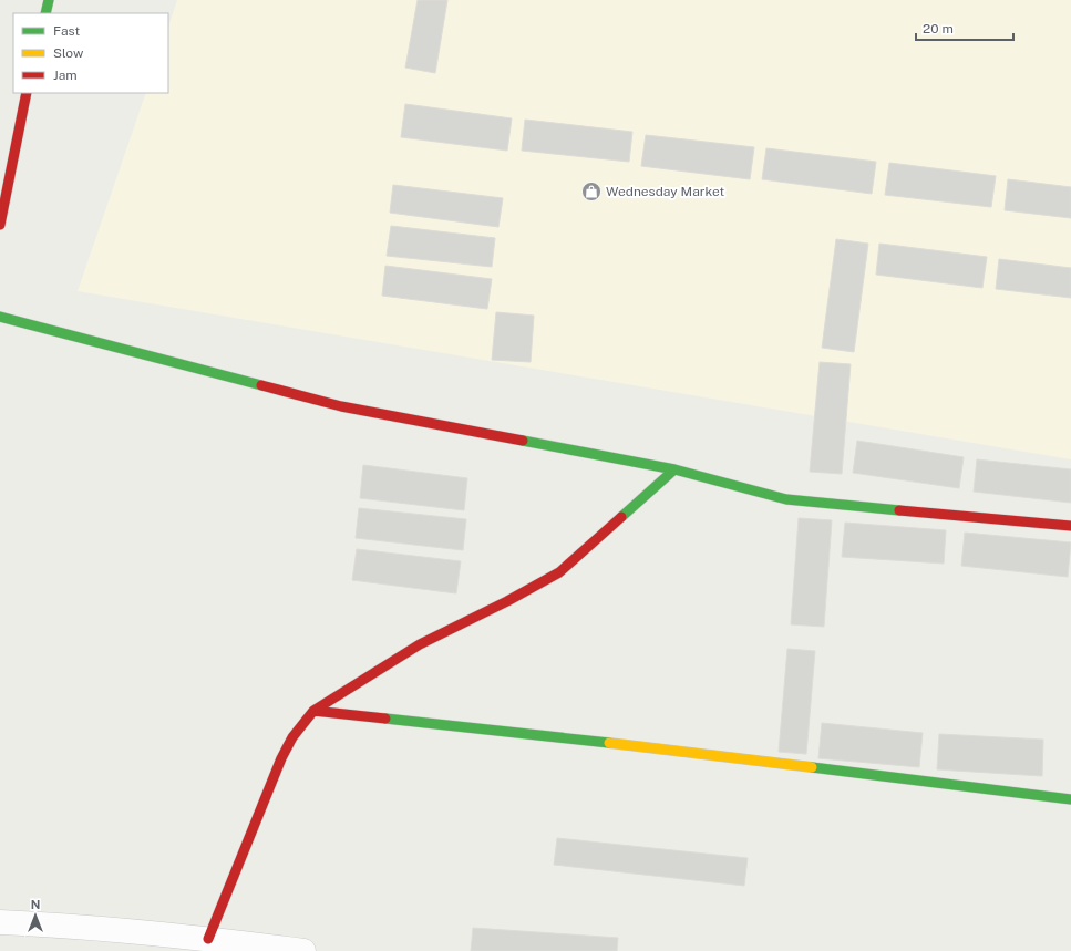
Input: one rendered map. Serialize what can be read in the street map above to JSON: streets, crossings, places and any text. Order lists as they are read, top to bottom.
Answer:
{
  "places": {
    "shop": ["Wednesday Market"]
  },
  "legend": ["Fast", "Slow", "Jam"],
  "scale_bar": "20 m",
  "north": "top"
}
